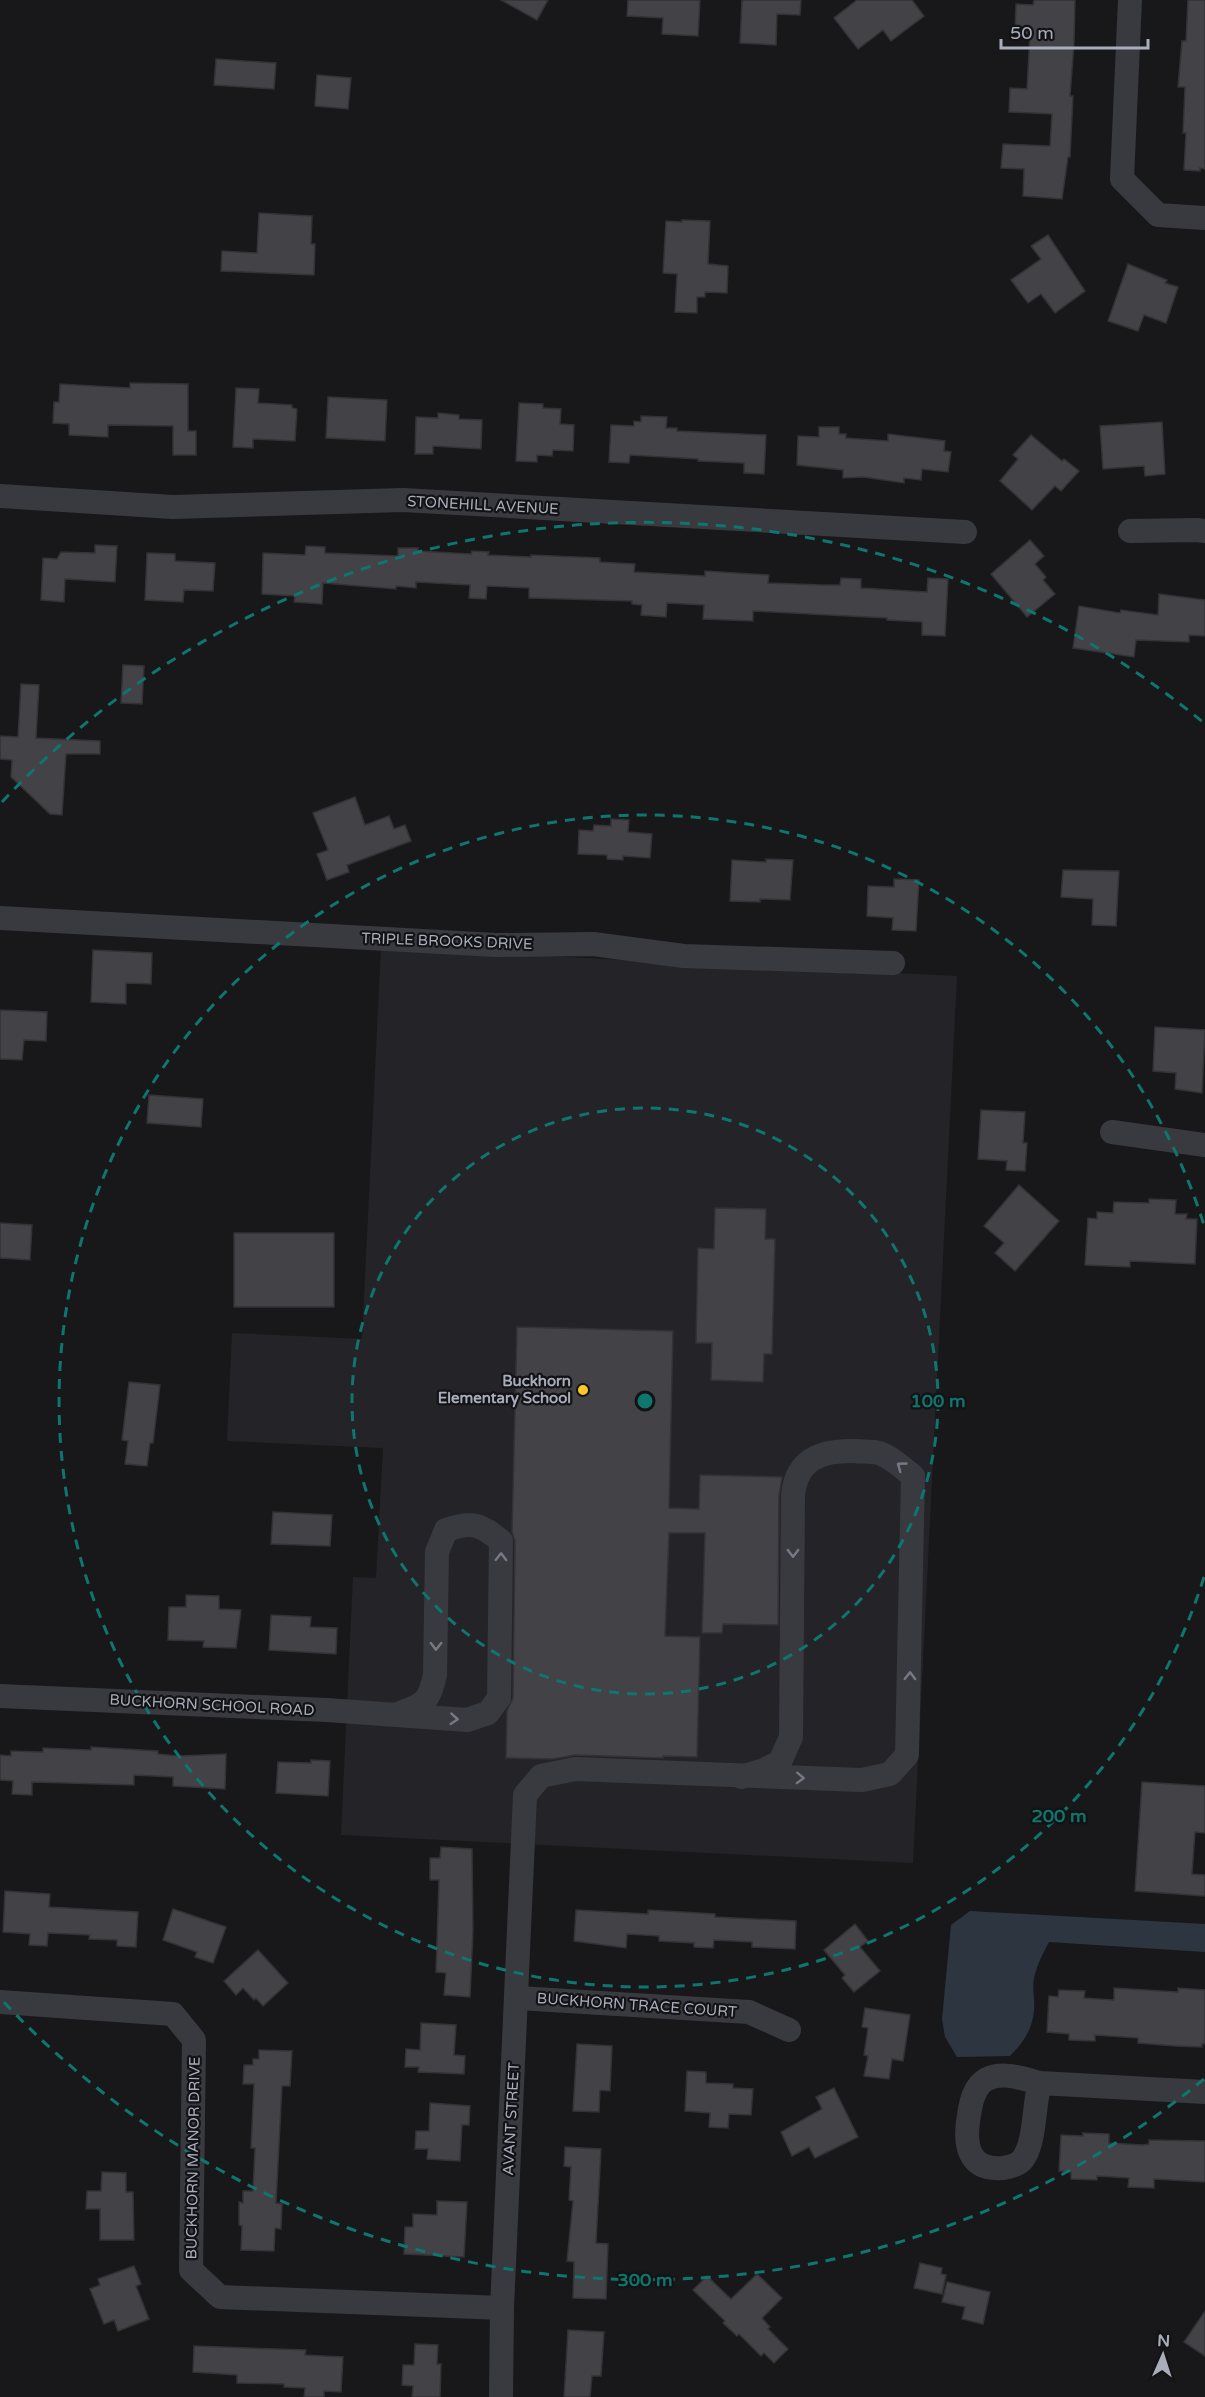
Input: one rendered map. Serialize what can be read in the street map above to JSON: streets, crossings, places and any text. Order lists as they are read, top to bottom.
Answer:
{
  "streets": {
    "street": [
      "STONEHILL AVENUE",
      "TRIPLE BROOKS DRIVE",
      "BUCKHORN SCHOOL ROAD",
      "BUCKHORN TRACE COURT",
      "AVANT STREET",
      "BUCKHORN MANOR DRIVE"
    ]
  },
  "crossings": [
    ["BUCKHORN TRACE COURT", "AVANT STREET"],
    ["AVANT STREET", "BUCKHORN MANOR DRIVE"]
  ],
  "places": ["Buckhorn Elementary School"],
  "scale_bar": "50 m",
  "north": "top",
  "rings": ["100 m", "200 m", "300 m"]
}
